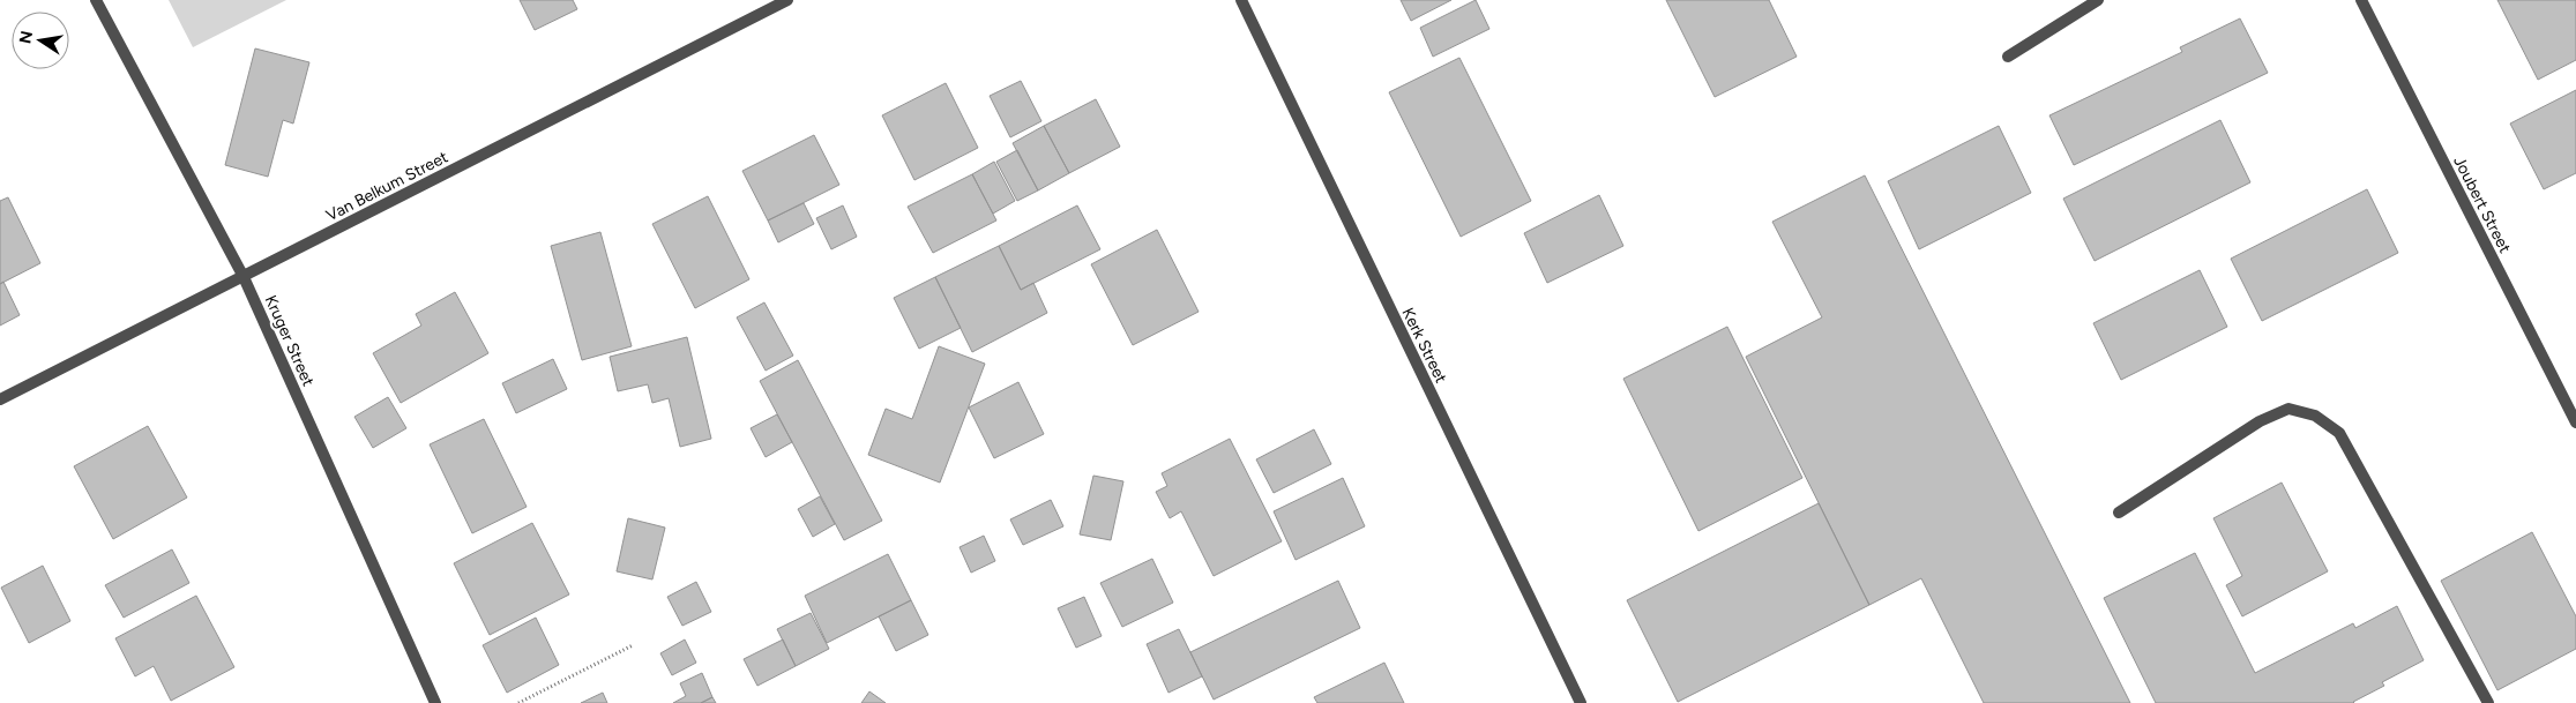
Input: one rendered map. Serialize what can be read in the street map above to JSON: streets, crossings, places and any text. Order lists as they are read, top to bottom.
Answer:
{
  "streets": {
    "street": [
      "Van Belkum Street",
      "Joubert Street",
      "Kruger Street",
      "Kerk Street"
    ]
  },
  "crossings": [
    ["Van Belkum Street", "Kruger Street"]
  ],
  "north": "left"
}
